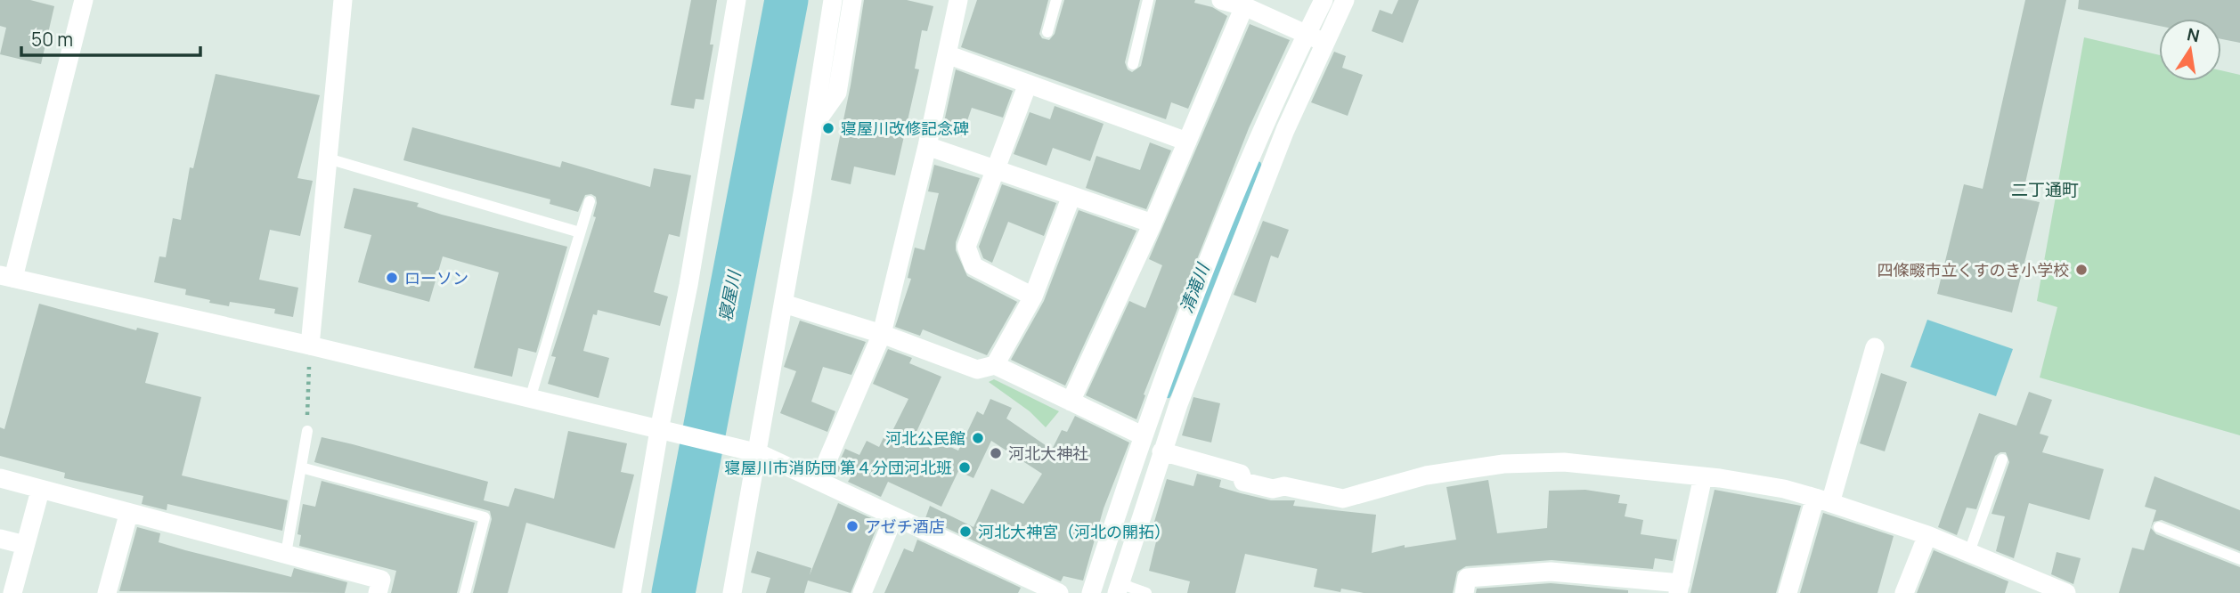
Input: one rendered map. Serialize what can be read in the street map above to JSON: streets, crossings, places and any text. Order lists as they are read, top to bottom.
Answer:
{
  "districts": ["二丁通町"],
  "water": ["清滝川", "寝屋川"],
  "places": [
    "寝屋川改修記念碑",
    "四條畷市立くすのき小学校",
    "ローソン",
    "河北公民館",
    "河北大神社",
    "寝屋川市消防団 第４分団河北班",
    "アゼチ酒店",
    "河北大神宮（河北の開拓）"
  ],
  "scale_bar": "50 m",
  "north": "top"
}
